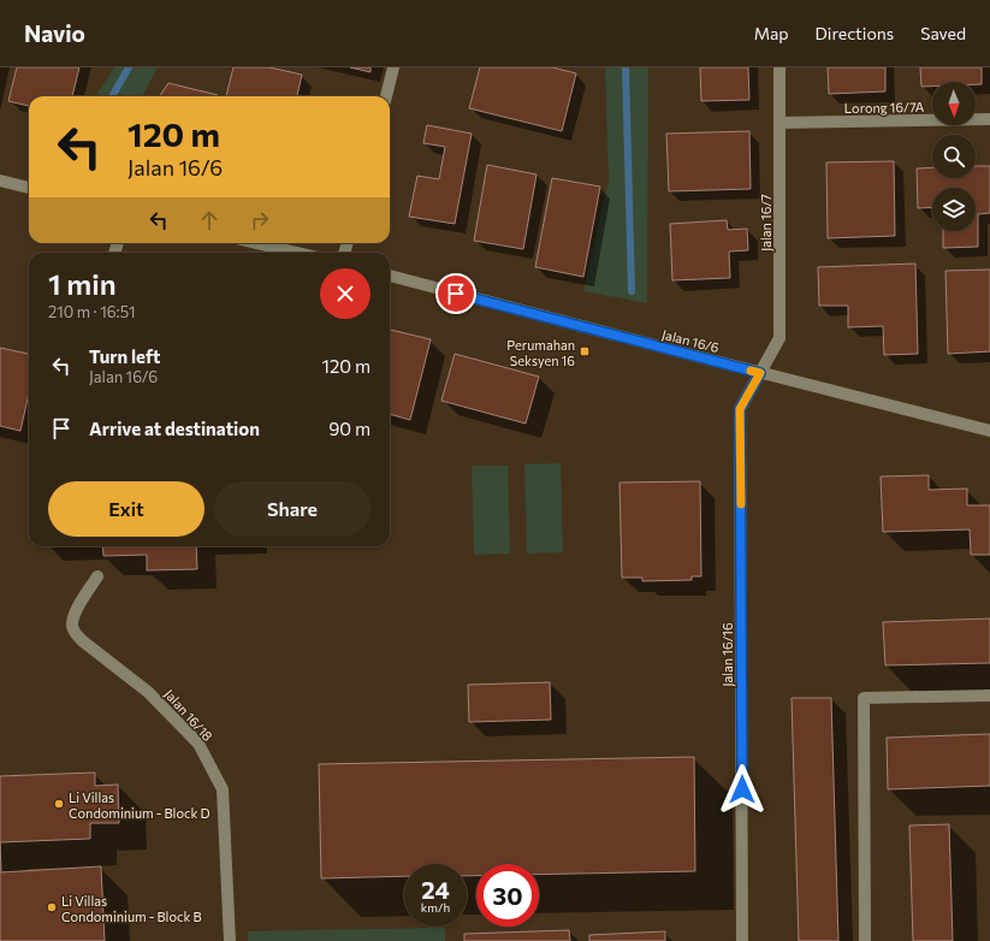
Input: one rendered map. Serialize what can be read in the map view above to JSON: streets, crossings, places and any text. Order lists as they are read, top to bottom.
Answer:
{
  "streets": {
    "street": [
      "Lorong 16/7A",
      "Jalan 16/7",
      "Jalan 16/6",
      "Jalan 16/16",
      "Jalan 16/18"
    ]
  },
  "crossings": [
    ["Lorong 16/7A", "Jalan 16/7"],
    ["Jalan 16/7", "Jalan 16/6"],
    ["Jalan 16/7", "Jalan 16/16"],
    ["Jalan 16/6", "Jalan 16/16"]
  ],
  "places": {
    "transit": ["Perumahan Seksyen 16"],
    "other": ["Li Villas Condominium - Block D", "Li Villas Condominium - Block B"]
  },
  "north": "bottom",
  "page": {
    "header": "Navio",
    "nav": ["Map", "Directions", "Saved"],
    "turn": ["120 m", "Jalan 16/6"],
    "heading": ["1 min", "210 m · 16:51"],
    "list": [
      {
        "name": "Turn left",
        "note": "Jalan 16/6",
        "value": "120 m"
      },
      {
        "name": "Arrive at destination",
        "value": "90 m"
      }
    ],
    "buttons": ["Exit", "Share"],
    "speed": "24 km/h",
    "limit": "30"
  }
}
